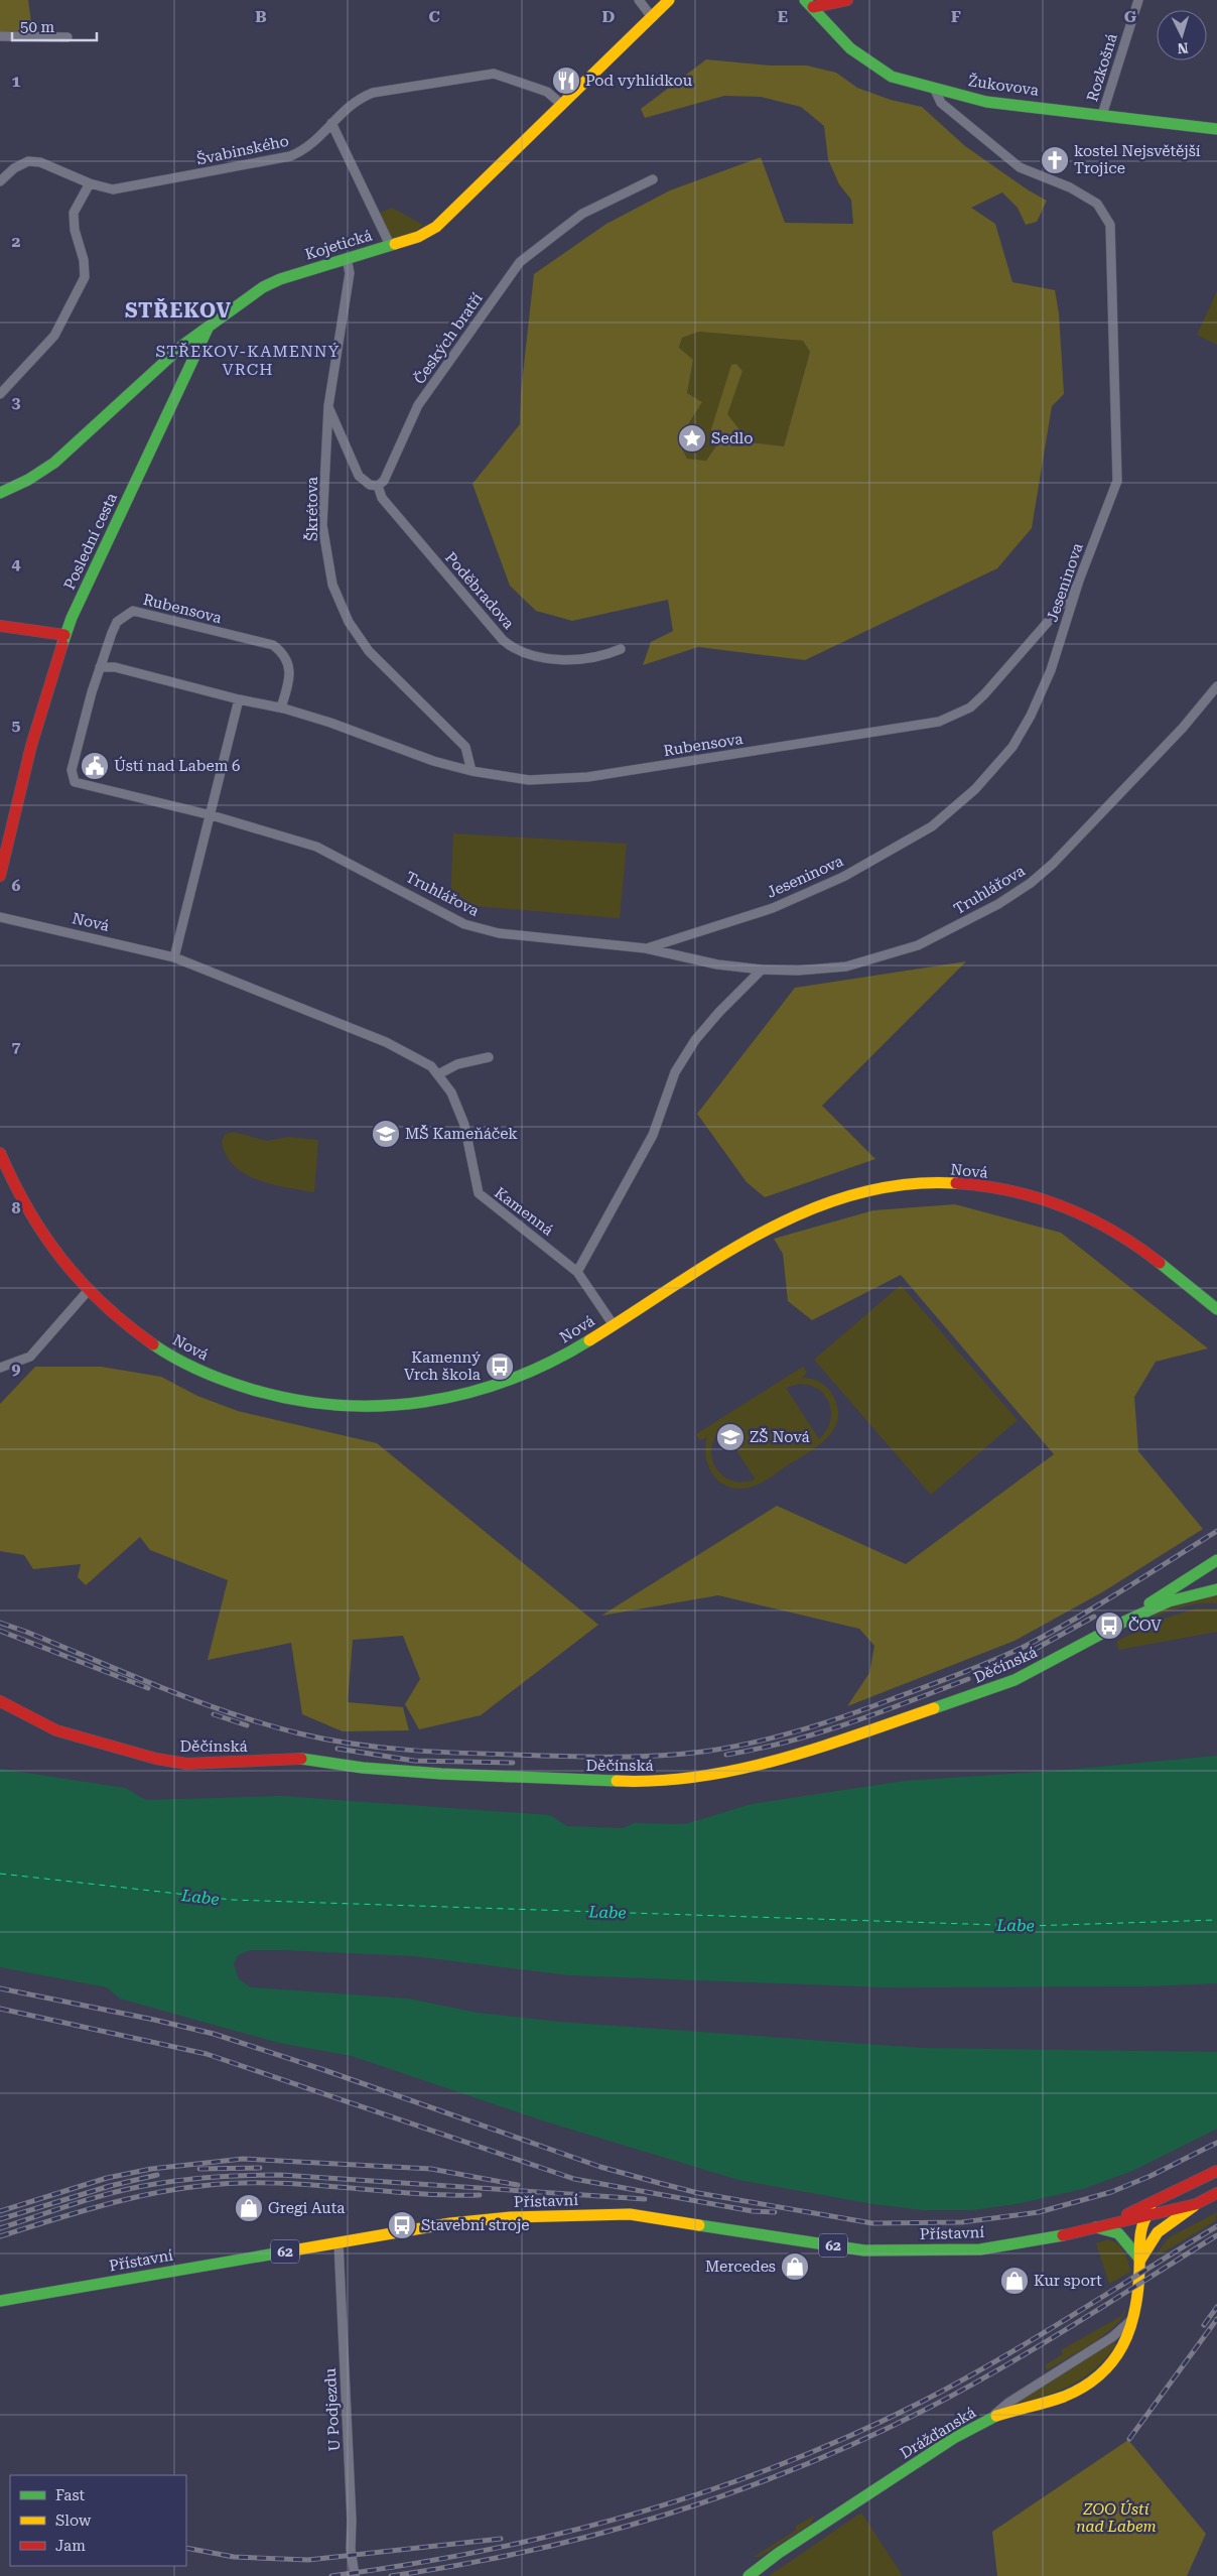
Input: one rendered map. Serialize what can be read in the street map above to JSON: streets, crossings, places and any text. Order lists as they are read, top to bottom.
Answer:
{
  "streets": {
    "street": [
      "Rozkošná",
      "Žukovova",
      "Švabinského",
      "Kojetická",
      "Českých bratří",
      "Škrétova",
      "Poslední cesta",
      "Jeseninova",
      "Poděbradova",
      "Rubensova",
      "Truhlářova",
      "Nová",
      "Kamenná",
      "Děčínská",
      "Přístavní",
      "62",
      "U Podjezdu",
      "Drážďanská"
    ]
  },
  "crossings": [
    ["Rozkošná", "Žukovova"],
    ["Žukovova", "Jeseninova"],
    ["Švabinského", "Kojetická"],
    ["Kojetická", "Škrétova"],
    ["Kojetická", "Poslední cesta"],
    ["Českých bratří", "Poděbradova"],
    ["Škrétova", "Rubensova"],
    ["Jeseninova", "Rubensova"],
    ["Jeseninova", "Truhlářova"],
    ["Rubensova", "Truhlářova"],
    ["Nová", "Kamenná"],
    ["Přístavní", "U Podjezdu"],
    ["Přístavní", "Drážďanská"]
  ],
  "districts": ["STŘEKOV", "STŘEKOV-KAMENNÝ VRCH"],
  "water": ["Labe"],
  "parks": ["ZOO Ústí nad Labem"],
  "places": {
    "restaurant": ["Pod vyhlídkou"],
    "church": ["kostel Nejsvětější Trojice"],
    "place": ["Sedlo"],
    "public building": ["Ústí nad Labem 6"],
    "school or university": ["MŠ Kameňáček", "ZŠ Nová"],
    "bus stop": ["Kamenný Vrch škola", "ČOV", "Stavební stroje"],
    "shop": ["Gregi Auta", "Mercedes", "Kur sport"]
  },
  "legend": ["Fast", "Slow", "Jam"],
  "scale_bar": "50 m",
  "north": "bottom",
  "grid": {
    "columns": [
      "B",
      "C",
      "D",
      "E",
      "F",
      "G"
    ],
    "rows": [
      "1",
      "2",
      "3",
      "4",
      "5",
      "6",
      "7",
      "8",
      "9"
    ]
  }
}
